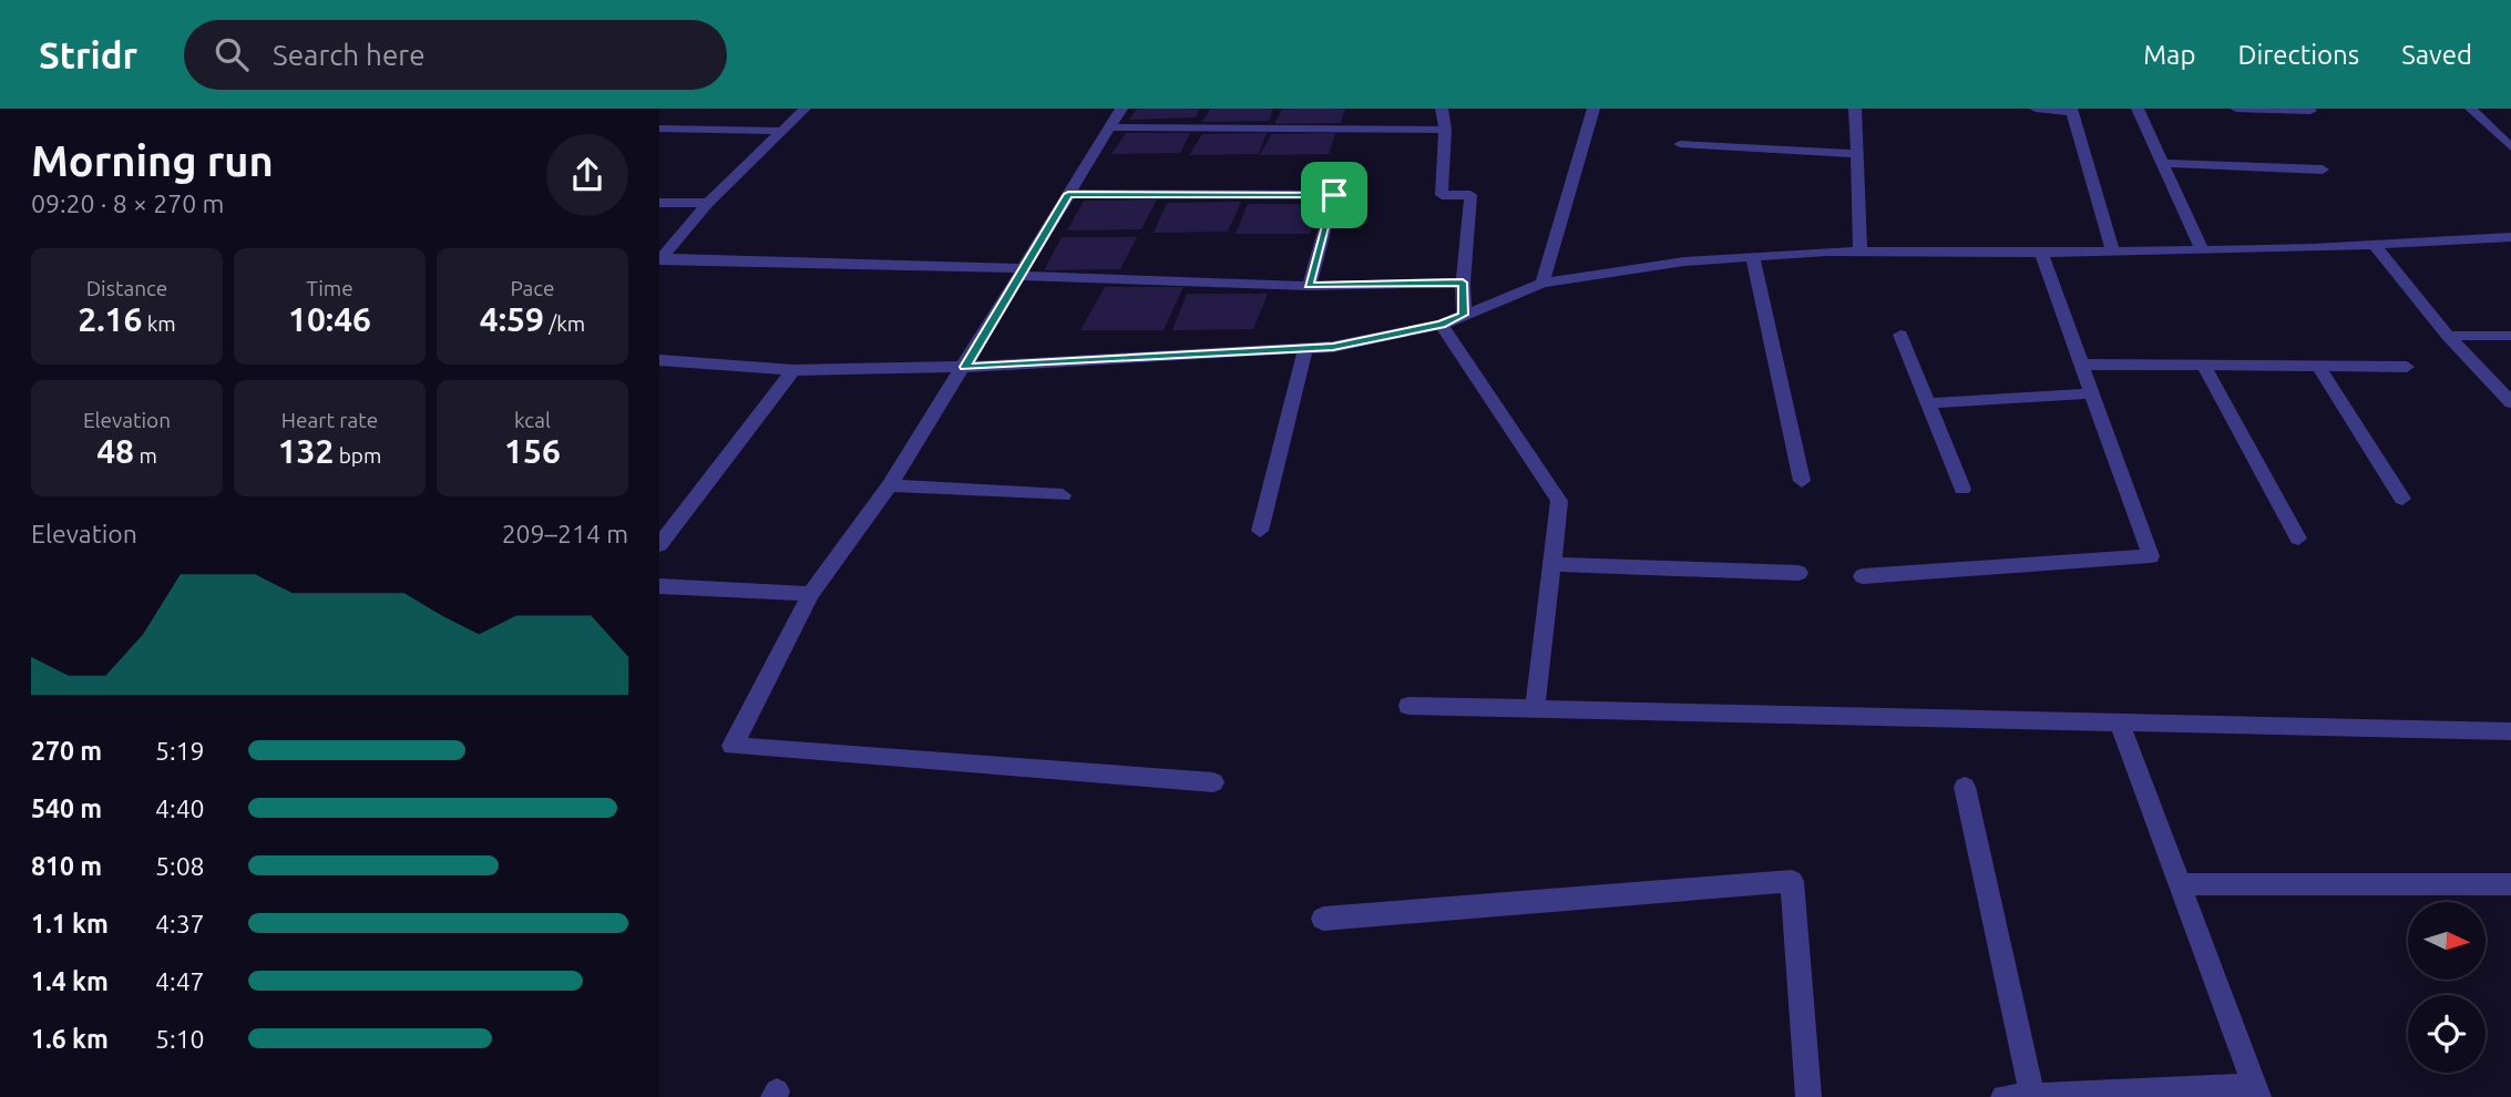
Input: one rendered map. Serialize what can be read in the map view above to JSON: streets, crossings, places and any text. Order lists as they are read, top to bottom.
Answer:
{
  "north": "right",
  "page": {
    "header": "Stridr",
    "search": "Search here",
    "nav": ["Map", "Directions", "Saved"],
    "heading": ["Morning run", "09:20 · 8 × 270 m"],
    "stats": [
      ["Distance", "2.16 km"],
      ["Time", "10:46"],
      ["Pace", "4:59 /km"],
      ["Elevation", "48 m"],
      ["Heart rate", "132 bpm"],
      ["kcal", "156"]
    ],
    "chart": ["Elevation", "209–214 m"],
    "list": [
      {
        "name": "270 m",
        "note": "5:19"
      },
      {
        "name": "540 m",
        "note": "4:40"
      },
      {
        "name": "810 m",
        "note": "5:08"
      },
      {
        "name": "1.1 km",
        "note": "4:37"
      },
      {
        "name": "1.4 km",
        "note": "4:47"
      },
      {
        "name": "1.6 km",
        "note": "5:10"
      }
    ]
  }
}
